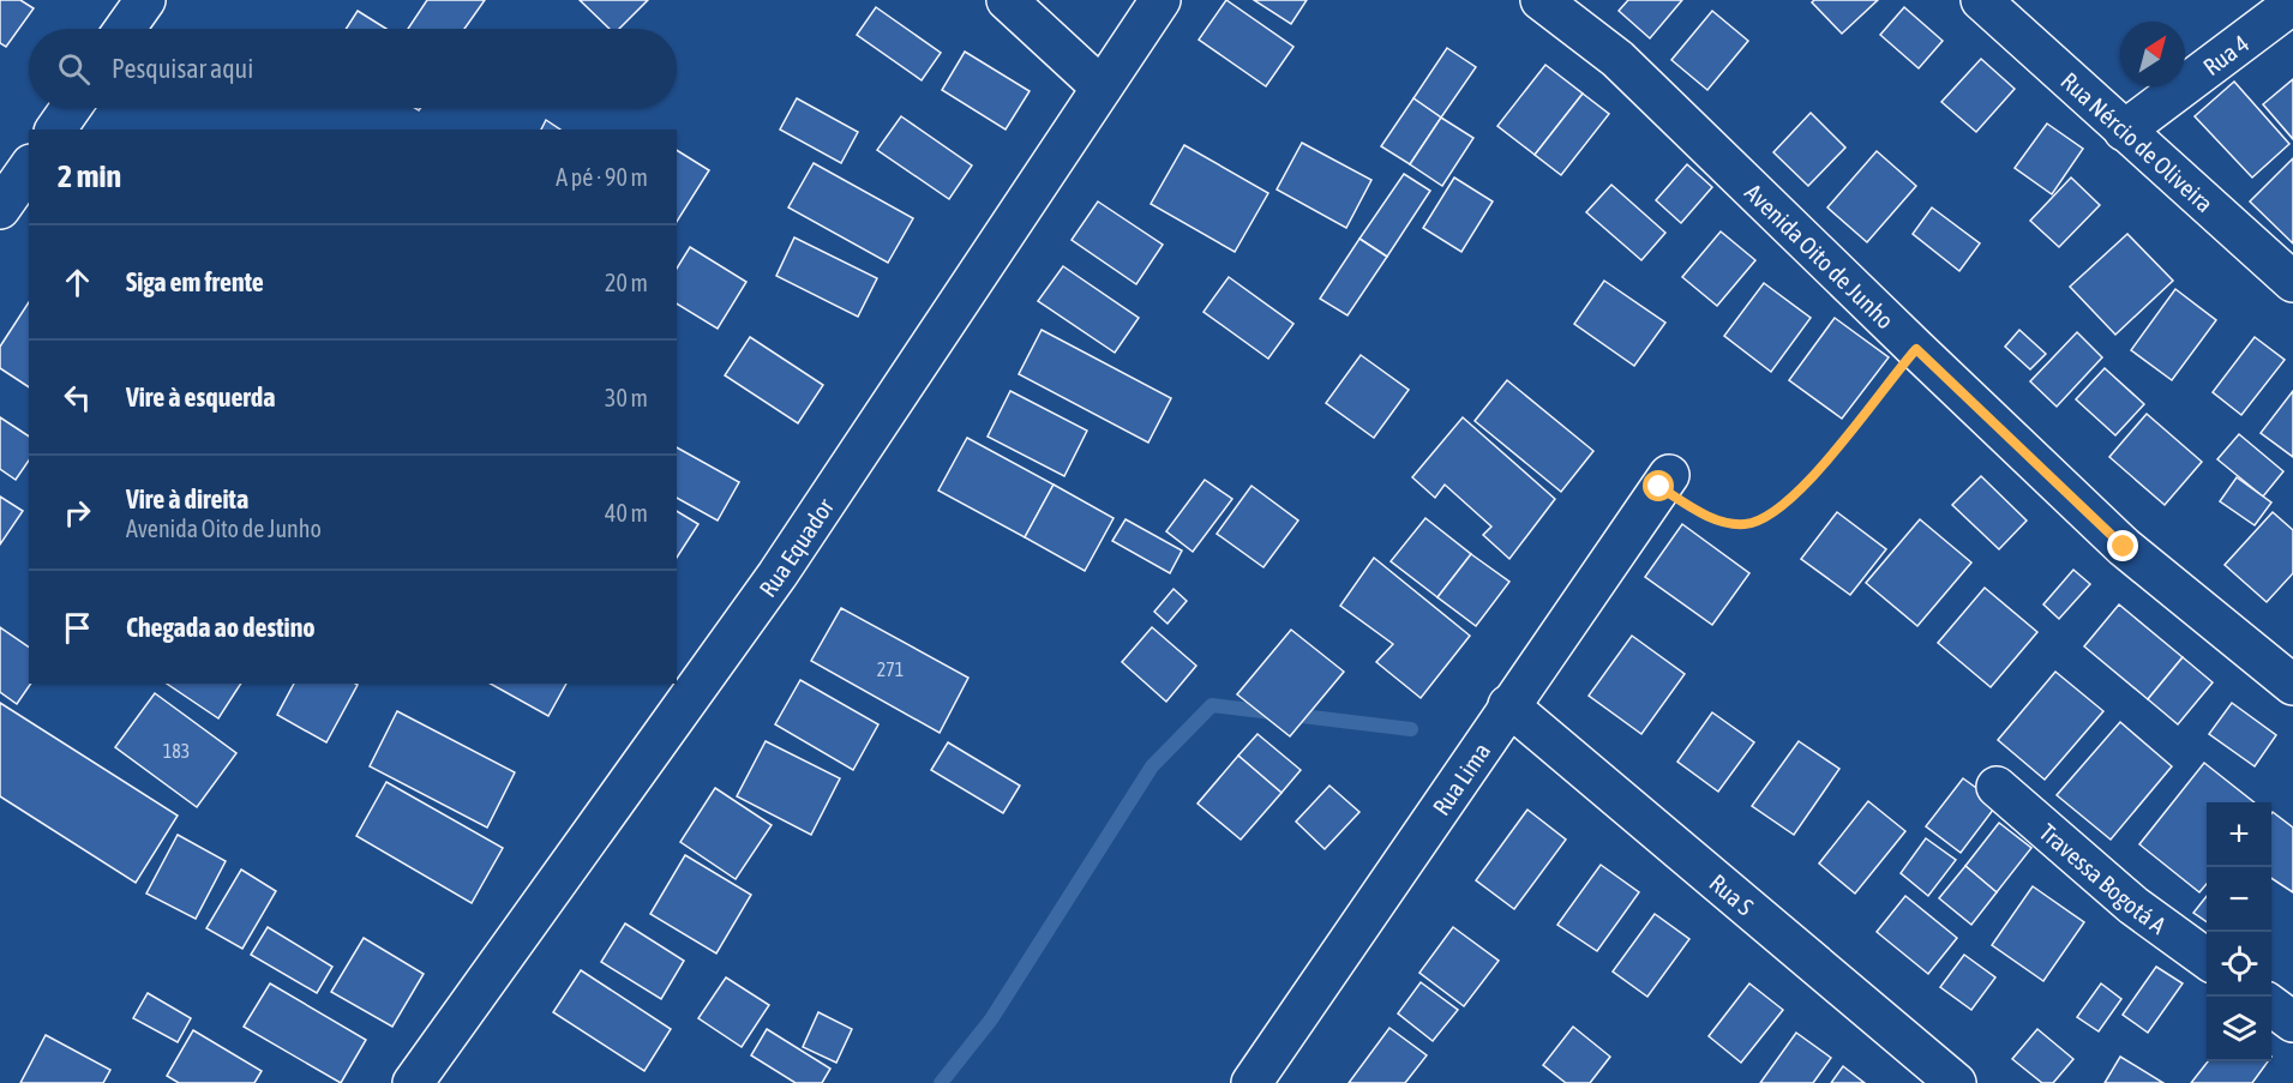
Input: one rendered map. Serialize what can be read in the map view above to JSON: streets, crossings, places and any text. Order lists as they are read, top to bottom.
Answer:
{
  "streets": {
    "street": [
      "Rua 4",
      "Rua Nércio de Oliveira",
      "Avenida Oito de Junho",
      "Rua Equador",
      "Rua Lima",
      "Travessa Bogotá A",
      "Rua S"
    ]
  },
  "crossings": [
    ["Rua 4", "Rua Nércio de Oliveira"],
    ["Rua Lima", "Rua S"]
  ],
  "house_numbers": ["271", "183"],
  "north": "top right",
  "page": {
    "search": "Pesquisar aqui",
    "heading": ["2 min", "A pé · 90 m"],
    "list": [
      ["Siga em frente", "20 m"],
      ["Vire à esquerda", "30 m"],
      ["Vire à direita", "Avenida Oito de Junho", "40 m"],
      "Chegada ao destino"
    ],
    "map_buttons": ["+", "−"]
  }
}
